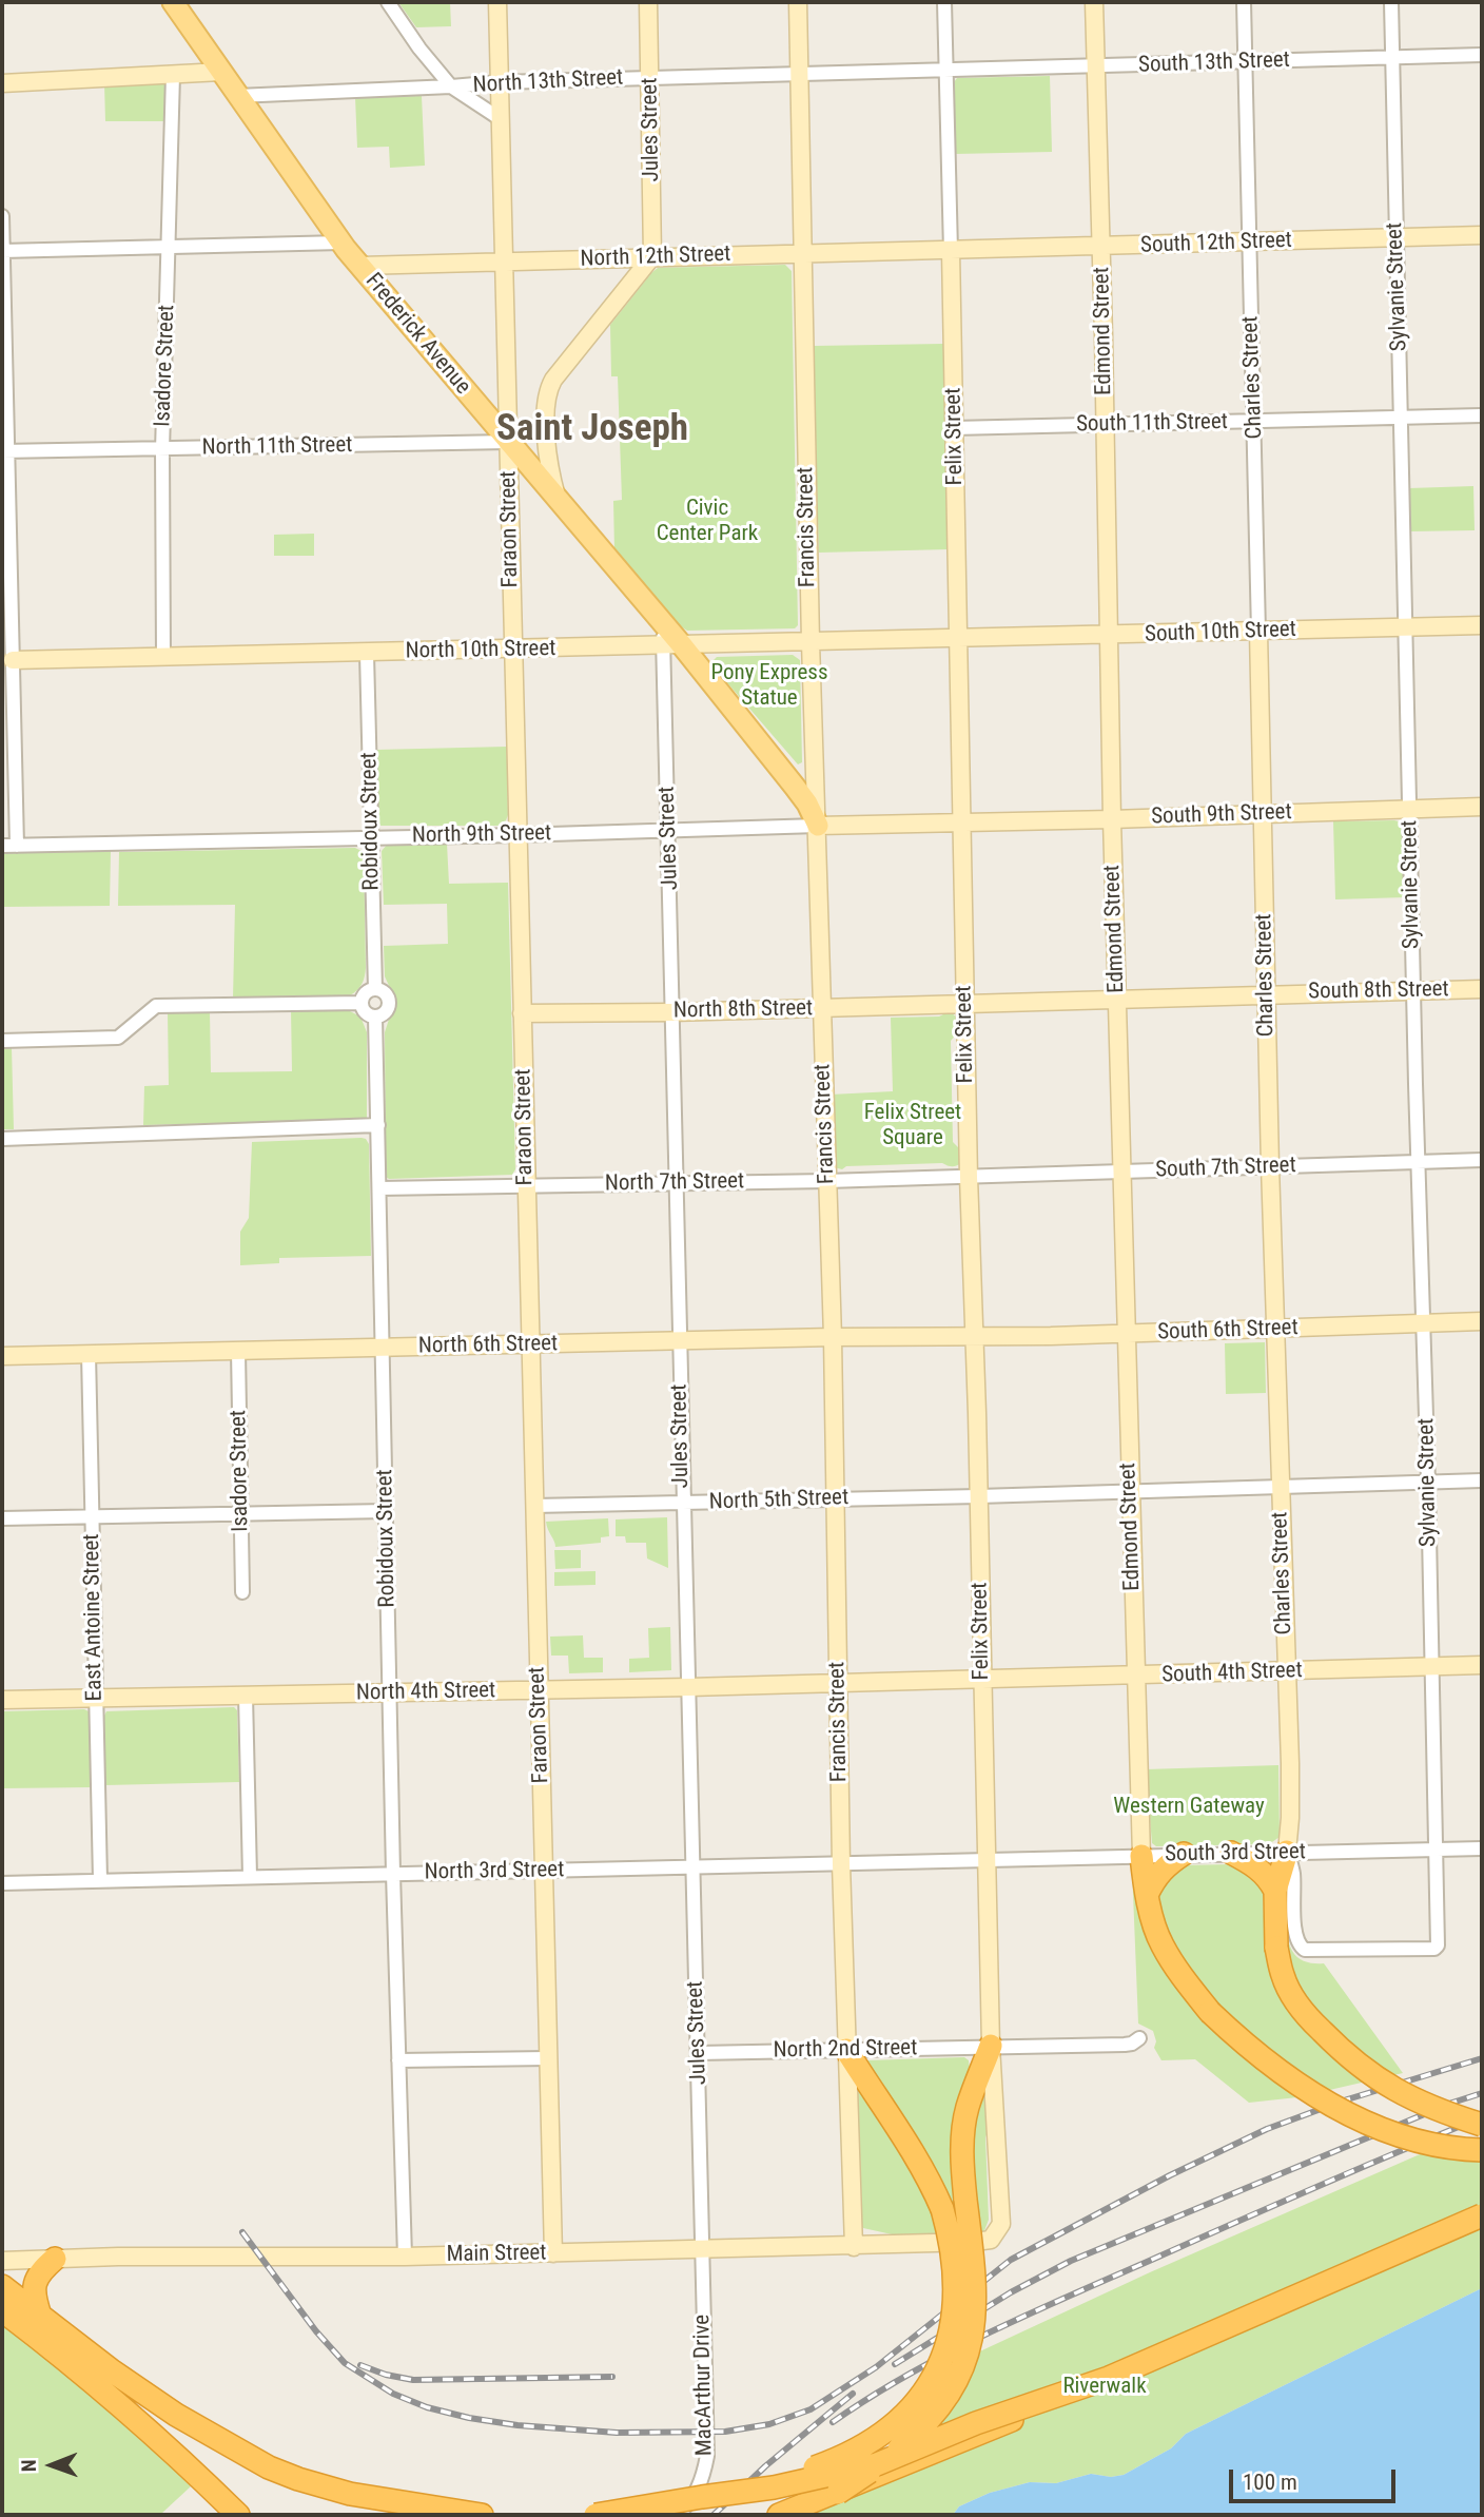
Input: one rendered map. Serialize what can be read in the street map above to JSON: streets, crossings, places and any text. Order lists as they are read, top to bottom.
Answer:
{
  "streets": {
    "main road": [
      "Jules Street",
      "South 12th Street",
      "North 12th Street",
      "Edmond Street",
      "Frederick Avenue",
      "Charles Street",
      "Felix Street",
      "Francis Street",
      "Faraon Street",
      "South 10th Street",
      "North 10th Street",
      "South 9th Street",
      "North 9th Street",
      "South 8th Street",
      "North 8th Street",
      "South 6th Street",
      "North 6th Street",
      "South 4th Street",
      "North 4th Street",
      "Main Street"
    ],
    "street": [
      "South 13th Street",
      "North 13th Street",
      "Sylvanie Street",
      "Isadore Street",
      "South 11th Street",
      "North 11th Street",
      "Robidoux Street",
      "South 7th Street",
      "North 7th Street",
      "North 5th Street",
      "East Antoine Street",
      "South 3rd Street",
      "North 3rd Street",
      "North 2nd Street",
      "MacArthur Drive"
    ]
  },
  "crossings": [
    ["South 13th Street", "North 13th Street"],
    ["South 13th Street", "Sylvanie Street"],
    ["South 13th Street", "Edmond Street"],
    ["South 13th Street", "Charles Street"],
    ["South 13th Street", "Felix Street"],
    ["North 13th Street", "Jules Street"],
    ["North 13th Street", "Frederick Avenue"],
    ["North 13th Street", "Felix Street"],
    ["North 13th Street", "Francis Street"],
    ["North 13th Street", "Faraon Street"],
    ["Jules Street", "North 12th Street"],
    ["Jules Street", "Frederick Avenue"],
    ["Jules Street", "North 10th Street"],
    ["Jules Street", "North 9th Street"],
    ["Jules Street", "North 8th Street"],
    ["Jules Street", "North 7th Street"],
    ["Jules Street", "North 6th Street"],
    ["Jules Street", "North 5th Street"],
    ["Jules Street", "North 4th Street"],
    ["Jules Street", "North 3rd Street"],
    ["Jules Street", "North 2nd Street"],
    ["Jules Street", "Main Street"],
    ["Jules Street", "MacArthur Drive"],
    ["South 12th Street", "North 12th Street"],
    ["South 12th Street", "Sylvanie Street"],
    ["South 12th Street", "Edmond Street"],
    ["South 12th Street", "Charles Street"],
    ["South 12th Street", "Felix Street"],
    ["North 12th Street", "Frederick Avenue"],
    ["North 12th Street", "Felix Street"],
    ["North 12th Street", "Francis Street"],
    ["North 12th Street", "Faraon Street"],
    ["Sylvanie Street", "Charles Street"],
    ["Sylvanie Street", "South 11th Street"],
    ["Sylvanie Street", "South 10th Street"],
    ["Sylvanie Street", "South 9th Street"],
    ["Sylvanie Street", "South 8th Street"],
    ["Sylvanie Street", "South 7th Street"],
    ["Sylvanie Street", "South 6th Street"],
    ["Sylvanie Street", "North 5th Street"],
    ["Sylvanie Street", "South 4th Street"],
    ["Sylvanie Street", "South 3rd Street"],
    ["Edmond Street", "South 11th Street"],
    ["Edmond Street", "South 10th Street"],
    ["Edmond Street", "South 9th Street"],
    ["Edmond Street", "South 8th Street"],
    ["Edmond Street", "South 7th Street"],
    ["Edmond Street", "South 6th Street"],
    ["Edmond Street", "North 5th Street"],
    ["Edmond Street", "South 4th Street"],
    ["Edmond Street", "South 3rd Street"],
    ["Frederick Avenue", "North 11th Street"],
    ["Frederick Avenue", "Francis Street"],
    ["Frederick Avenue", "Faraon Street"],
    ["Frederick Avenue", "North 10th Street"],
    ["Frederick Avenue", "North 9th Street"],
    ["Isadore Street", "North 11th Street"],
    ["Isadore Street", "North 10th Street"],
    ["Isadore Street", "North 6th Street"],
    ["Charles Street", "South 11th Street"],
    ["Charles Street", "South 10th Street"],
    ["Charles Street", "South 9th Street"],
    ["Charles Street", "South 8th Street"],
    ["Charles Street", "South 7th Street"],
    ["Charles Street", "South 6th Street"],
    ["Charles Street", "North 5th Street"],
    ["Charles Street", "South 4th Street"],
    ["Charles Street", "South 3rd Street"],
    ["South 11th Street", "Felix Street"],
    ["Felix Street", "South 10th Street"],
    ["Felix Street", "North 10th Street"],
    ["Felix Street", "South 9th Street"],
    ["Felix Street", "North 9th Street"],
    ["Felix Street", "South 8th Street"],
    ["Felix Street", "North 8th Street"],
    ["Felix Street", "South 7th Street"],
    ["Felix Street", "North 7th Street"],
    ["Felix Street", "South 6th Street"],
    ["Felix Street", "North 6th Street"],
    ["Felix Street", "North 5th Street"],
    ["Felix Street", "South 4th Street"],
    ["Felix Street", "North 4th Street"],
    ["Felix Street", "South 3rd Street"],
    ["Felix Street", "North 3rd Street"],
    ["Felix Street", "North 2nd Street"],
    ["Felix Street", "Main Street"],
    ["North 11th Street", "Faraon Street"],
    ["Francis Street", "North 10th Street"],
    ["Francis Street", "North 9th Street"],
    ["Francis Street", "North 8th Street"],
    ["Francis Street", "North 7th Street"],
    ["Francis Street", "North 6th Street"],
    ["Francis Street", "North 5th Street"],
    ["Francis Street", "North 4th Street"],
    ["Francis Street", "North 3rd Street"],
    ["Francis Street", "North 2nd Street"],
    ["Francis Street", "Main Street"],
    ["Faraon Street", "North 10th Street"],
    ["Faraon Street", "North 9th Street"],
    ["Faraon Street", "North 8th Street"],
    ["Faraon Street", "North 7th Street"],
    ["Faraon Street", "North 6th Street"],
    ["Faraon Street", "North 5th Street"],
    ["Faraon Street", "North 4th Street"],
    ["Faraon Street", "North 3rd Street"],
    ["Faraon Street", "Main Street"],
    ["South 10th Street", "North 10th Street"],
    ["North 10th Street", "Robidoux Street"],
    ["South 9th Street", "North 9th Street"],
    ["Robidoux Street", "North 9th Street"],
    ["Robidoux Street", "North 7th Street"],
    ["Robidoux Street", "North 6th Street"],
    ["Robidoux Street", "North 4th Street"],
    ["Robidoux Street", "North 3rd Street"],
    ["Robidoux Street", "Main Street"],
    ["South 8th Street", "North 8th Street"],
    ["South 7th Street", "North 7th Street"],
    ["South 6th Street", "North 6th Street"],
    ["North 6th Street", "East Antoine Street"],
    ["East Antoine Street", "North 4th Street"],
    ["East Antoine Street", "North 3rd Street"],
    ["South 4th Street", "North 4th Street"],
    ["South 3rd Street", "North 3rd Street"],
    ["Main Street", "MacArthur Drive"]
  ],
  "districts": ["Saint Joseph"],
  "parks": [
    "Civic Center Park",
    "Pony Express Statue",
    "Felix Street Square",
    "Western Gateway",
    "Riverwalk"
  ],
  "scale_bar": "100 m",
  "north": "left"
}
